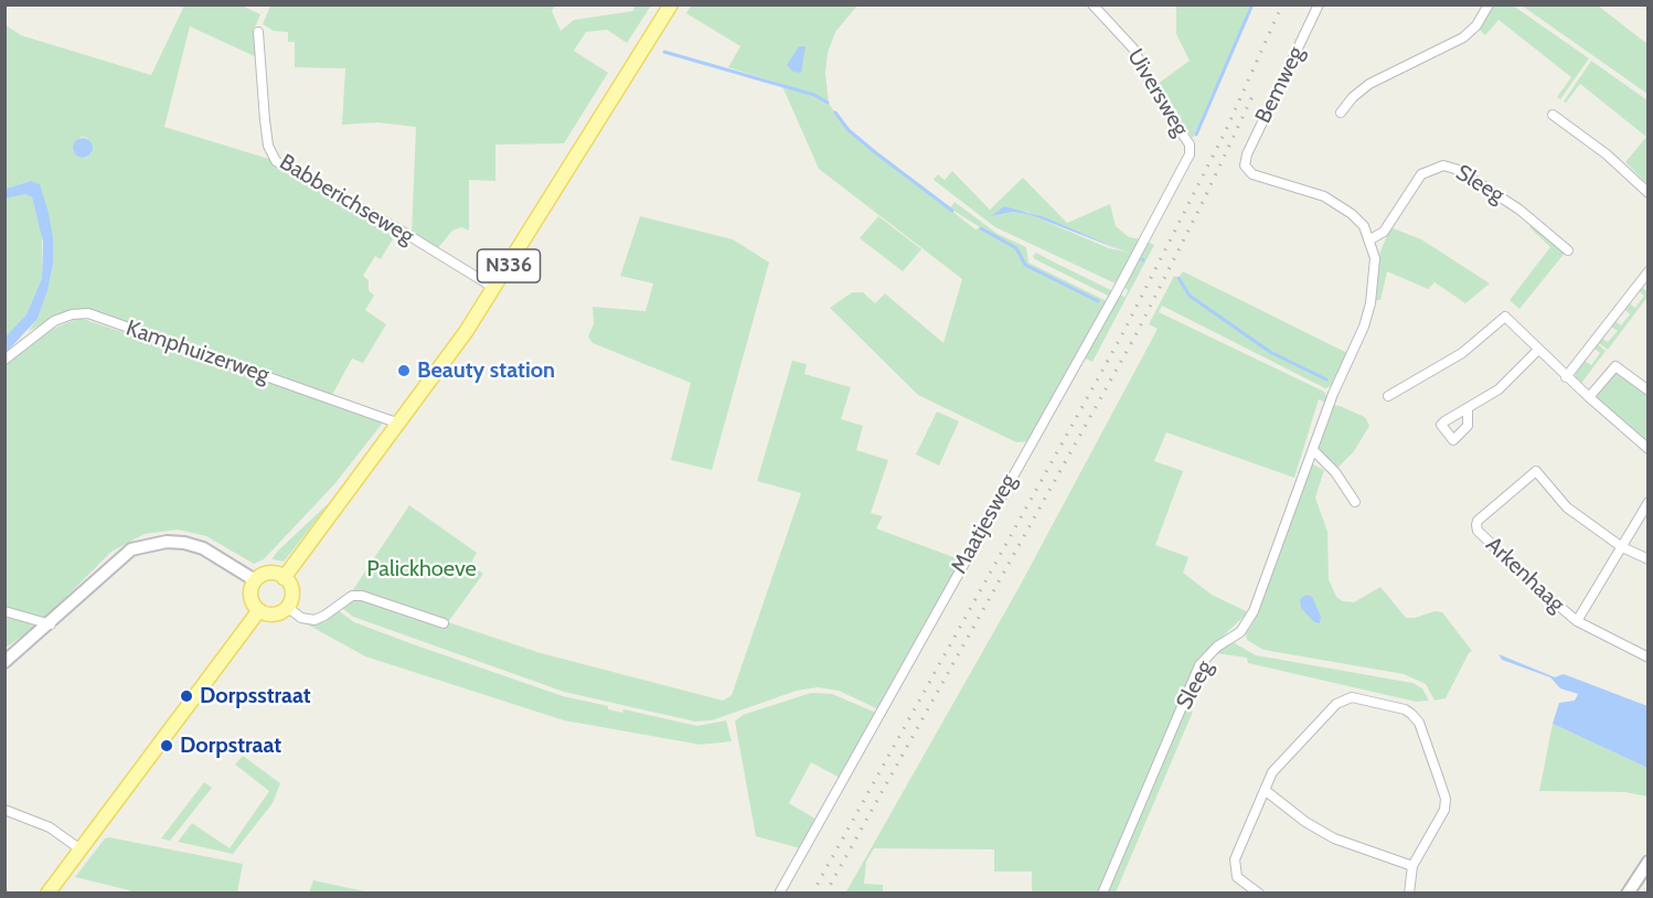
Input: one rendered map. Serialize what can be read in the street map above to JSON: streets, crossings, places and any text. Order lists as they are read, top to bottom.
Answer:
{
  "streets": {
    "main road": ["N336"],
    "street": [
      "Bemweg",
      "Uiversweg",
      "Sleeg",
      "Babberichseweg",
      "Kamphuizerweg",
      "Maatjesweg",
      "Arkenhaag"
    ]
  },
  "crossings": [
    ["Bemweg", "Sleeg"],
    ["Uiversweg", "Maatjesweg"],
    ["Babberichseweg", "N336"],
    ["N336", "Kamphuizerweg"]
  ],
  "parks": ["Palickhoeve"],
  "places": ["Beauty station", "Dorpsstraat", "Dorpstraat"]
}
